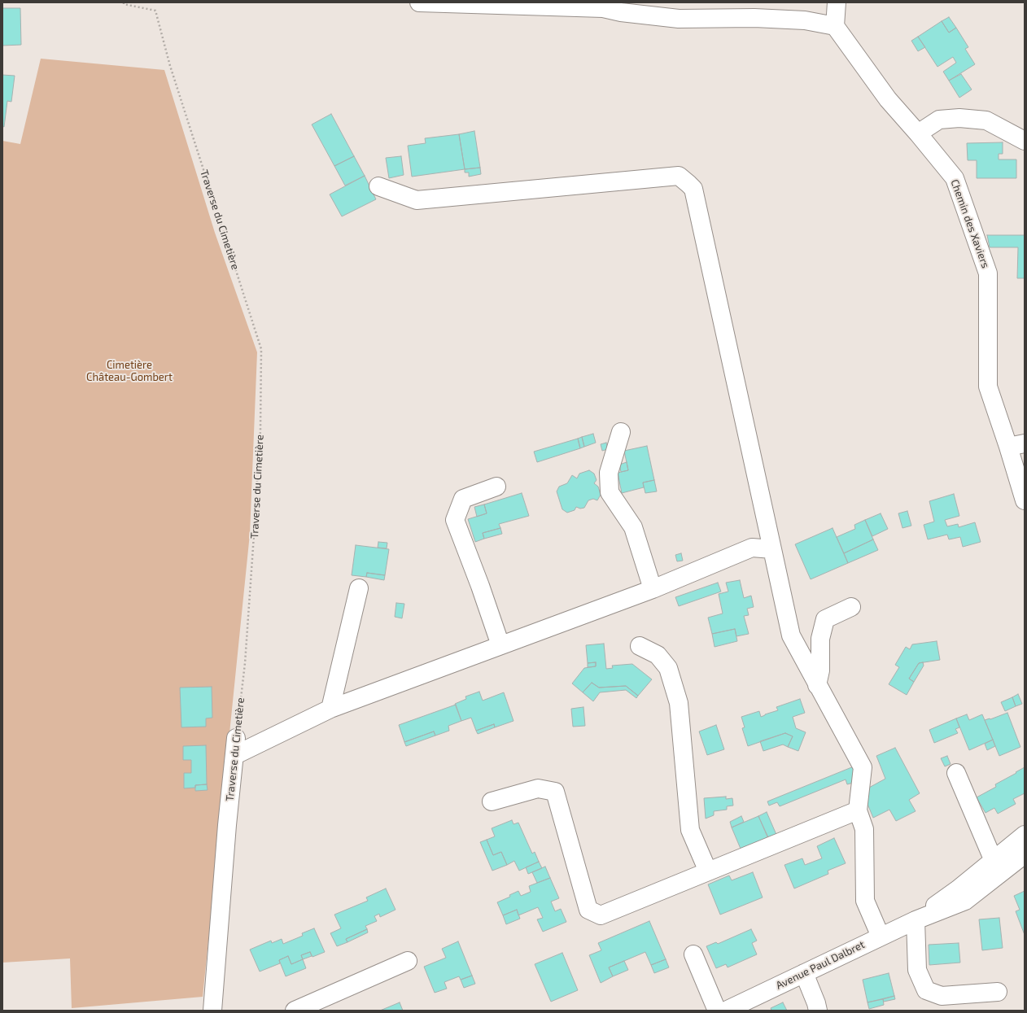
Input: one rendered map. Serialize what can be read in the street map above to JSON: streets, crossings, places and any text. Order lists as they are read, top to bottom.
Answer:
{
  "streets": {
    "street": ["Traverse du Cimetière", "Chemin des Xaviers", "Avenue Paul Dalbret"]
  },
  "parks": ["Cimetière Château-Gombert"]
}
